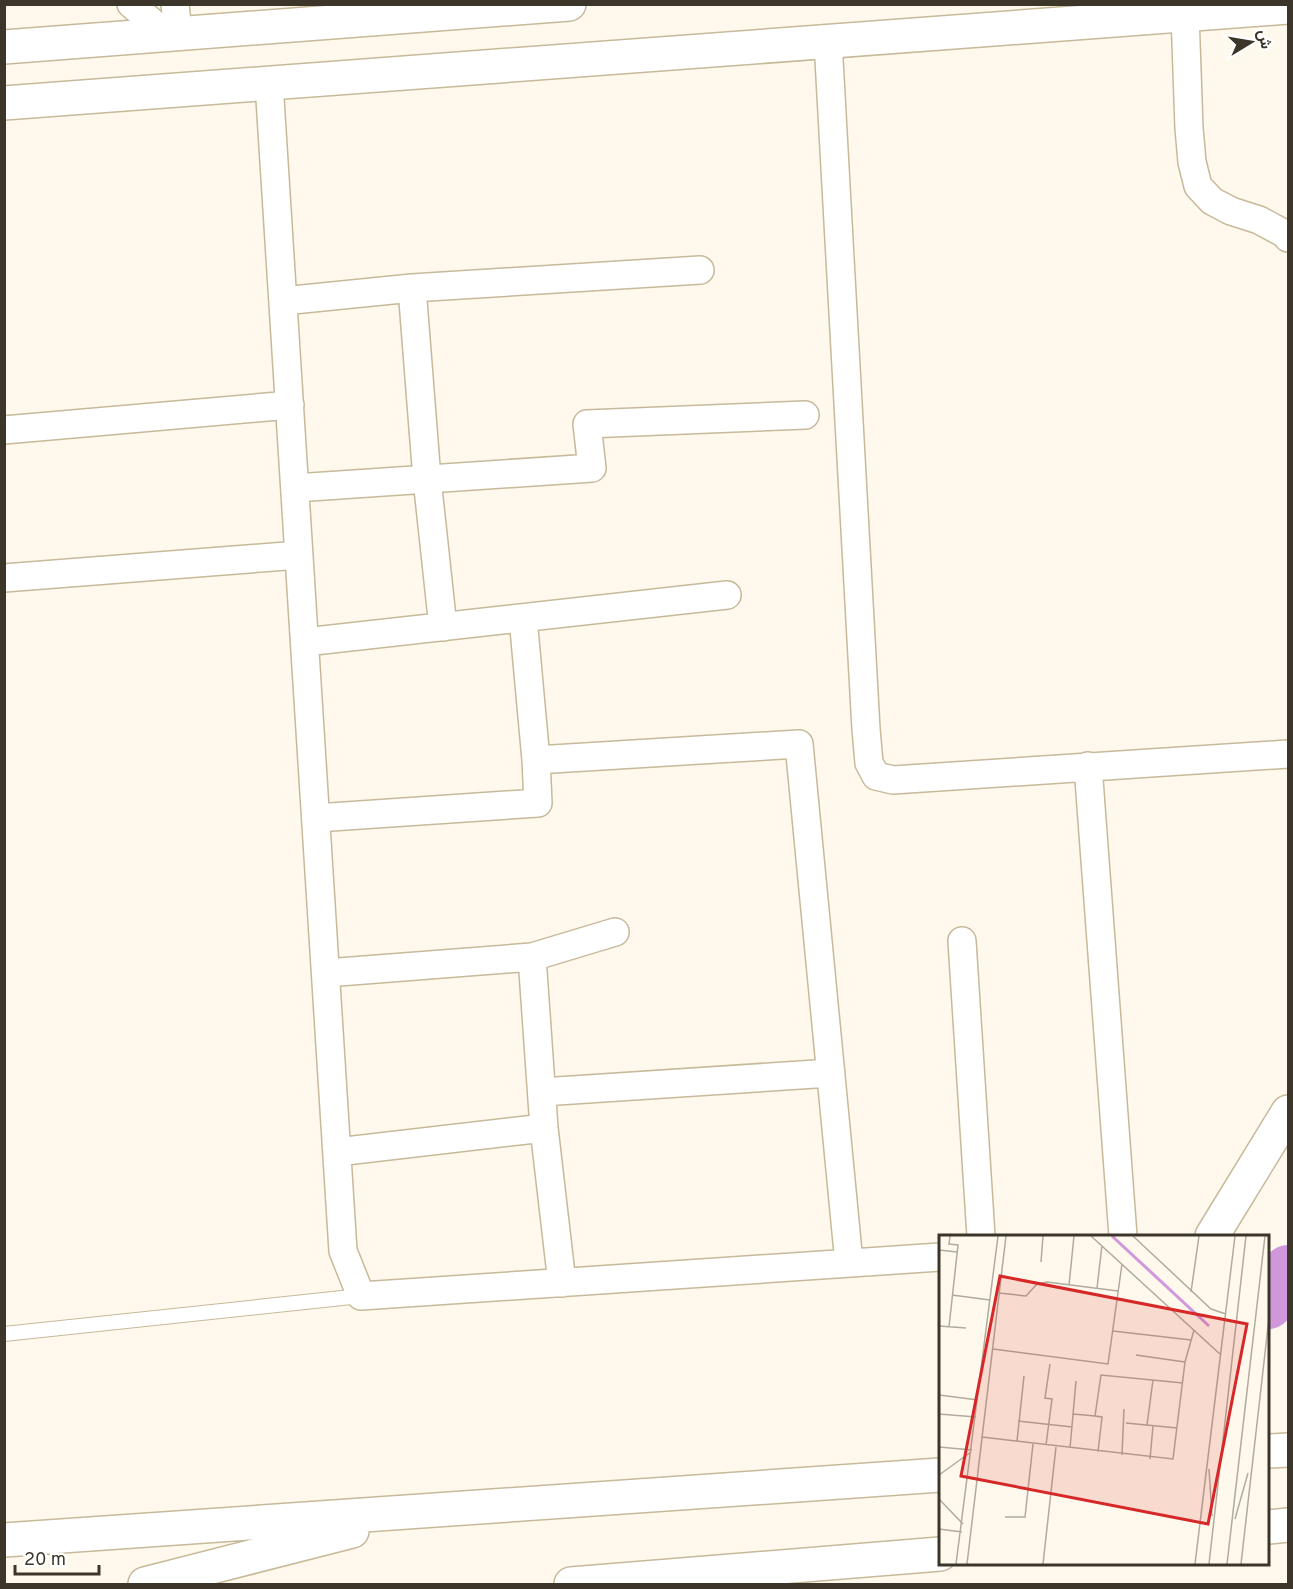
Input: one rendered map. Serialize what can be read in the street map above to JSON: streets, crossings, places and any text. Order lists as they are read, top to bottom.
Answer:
{
  "scale_bar": "20 m",
  "north": "right"
}
